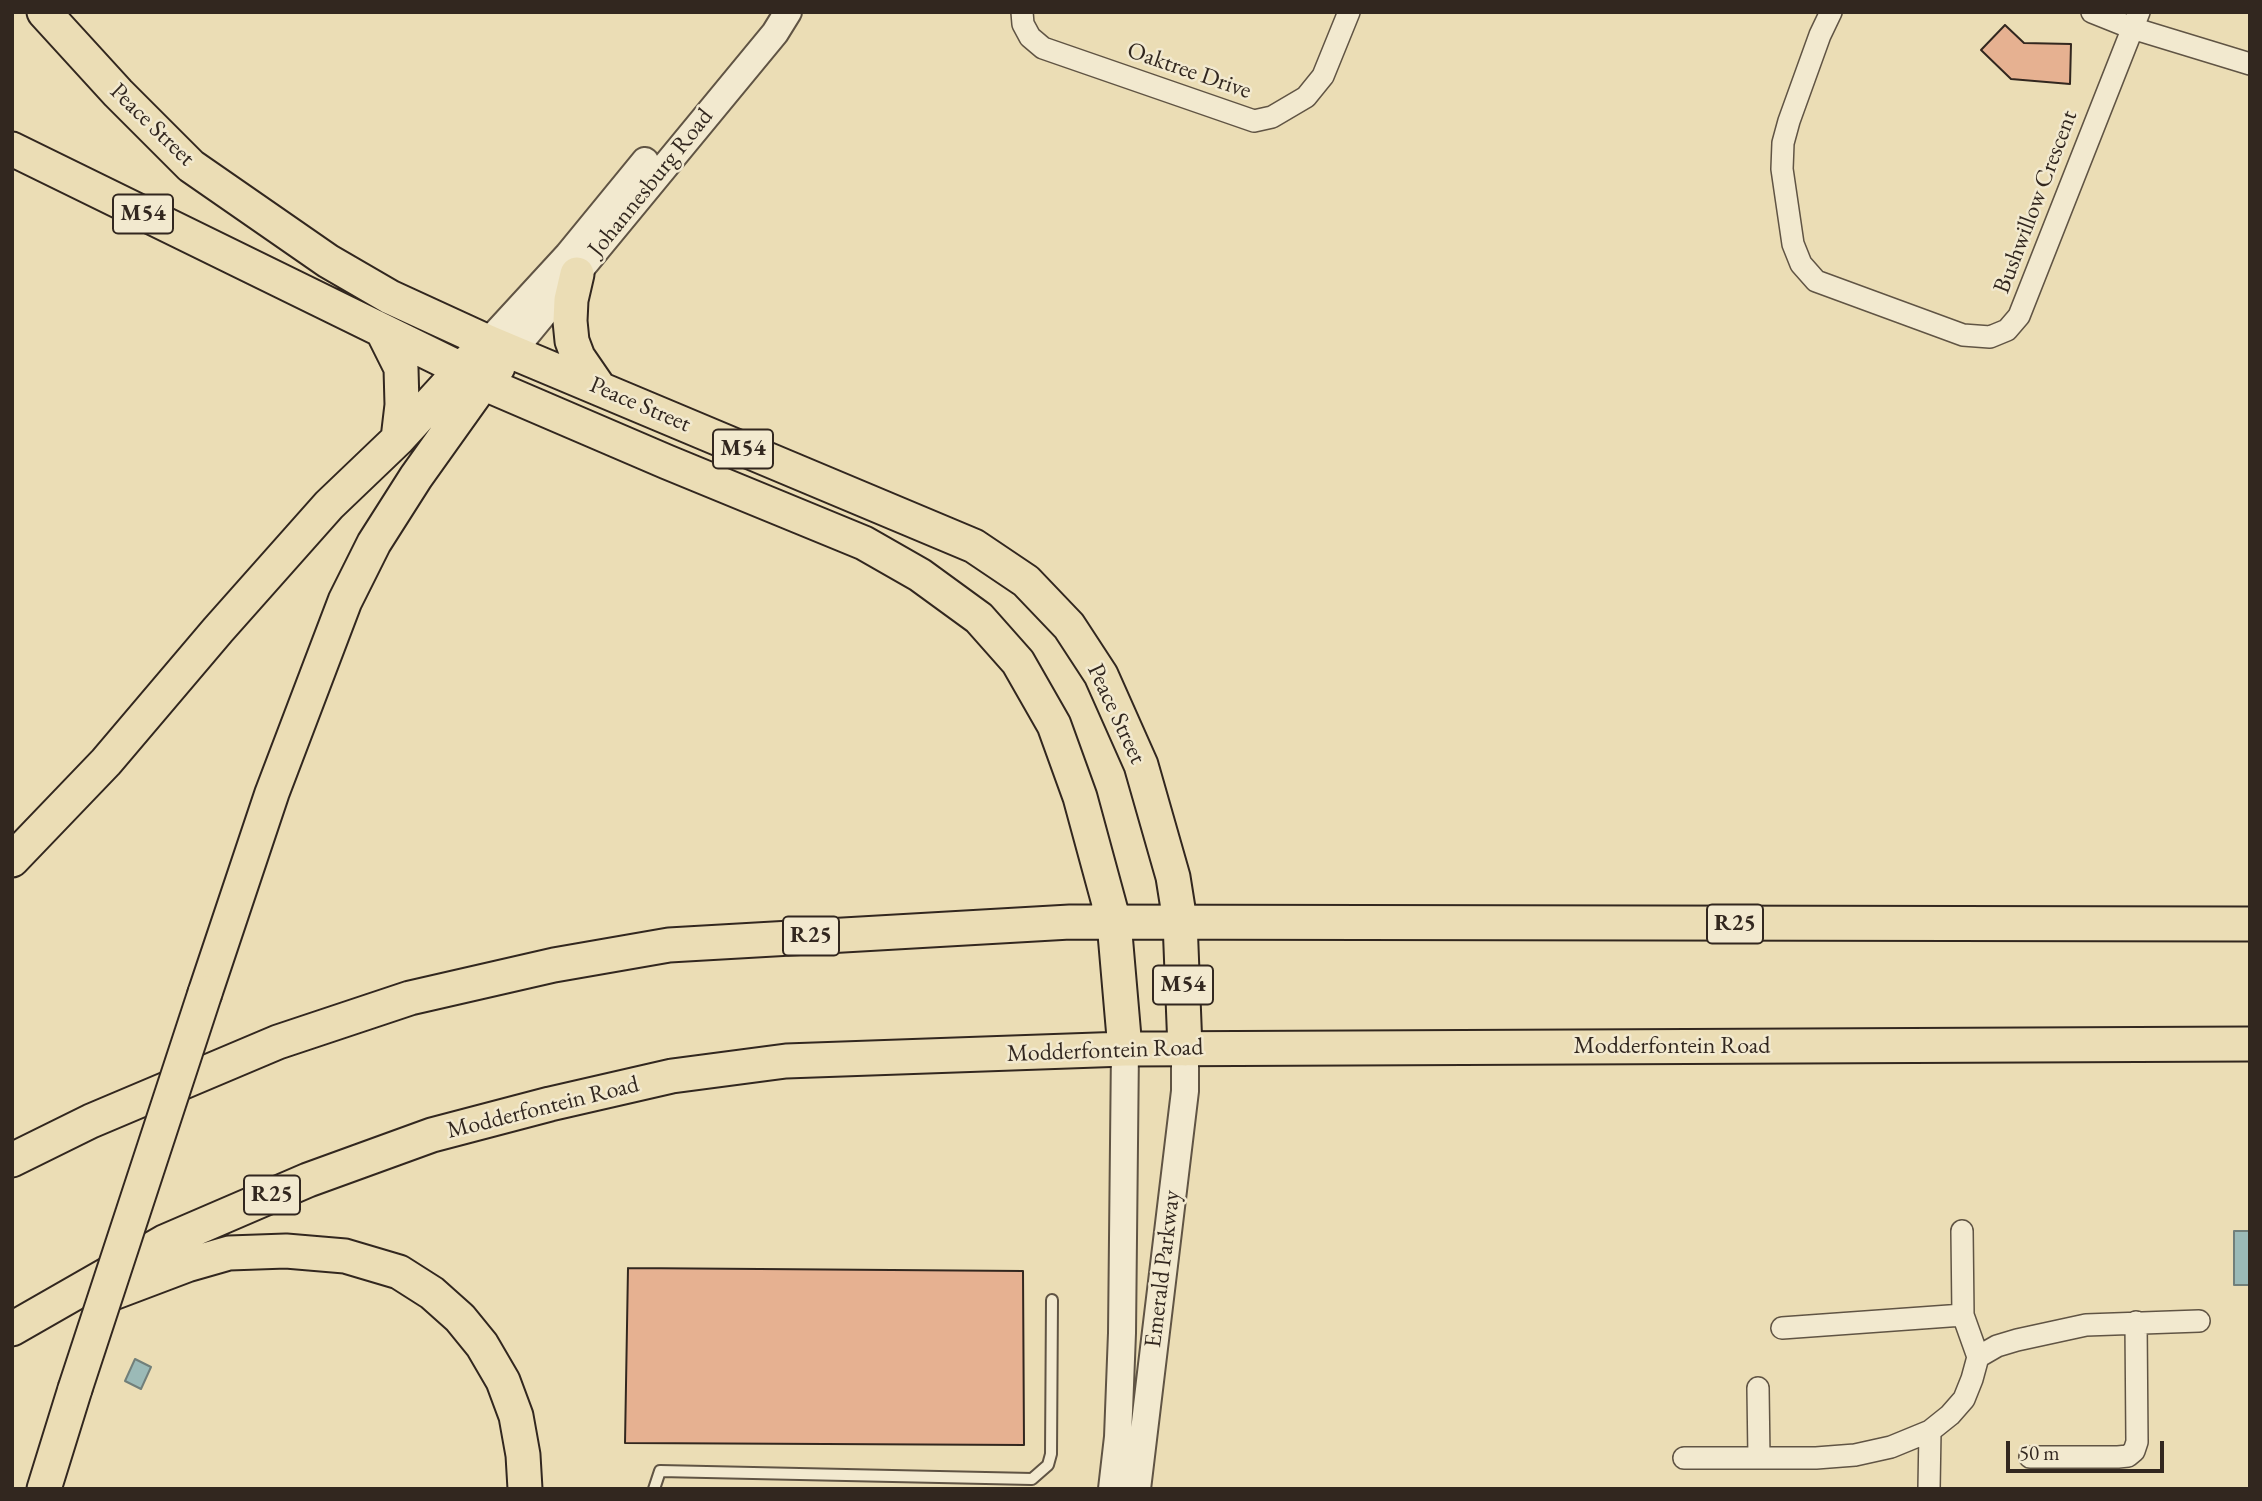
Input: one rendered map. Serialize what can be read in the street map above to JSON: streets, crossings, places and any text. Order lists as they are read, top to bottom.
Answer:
{
  "streets": {
    "main road": [
      "Peace Street",
      "M54",
      "R25",
      "Modderfontein Road"
    ],
    "street": [
      "Oaktree Drive",
      "Johannesburg Road",
      "Bushwillow Crescent",
      "Emerald Parkway"
    ]
  },
  "crossings": [
    ["Peace Street", "Johannesburg Road"],
    ["Peace Street", "M54"],
    ["Peace Street", "R25"],
    ["Peace Street", "Modderfontein Road"],
    ["Peace Street", "Emerald Parkway"],
    ["M54", "R25"],
    ["M54", "Modderfontein Road"],
    ["M54", "Emerald Parkway"],
    ["Modderfontein Road", "Emerald Parkway"]
  ],
  "scale_bar": "50 m"
}
